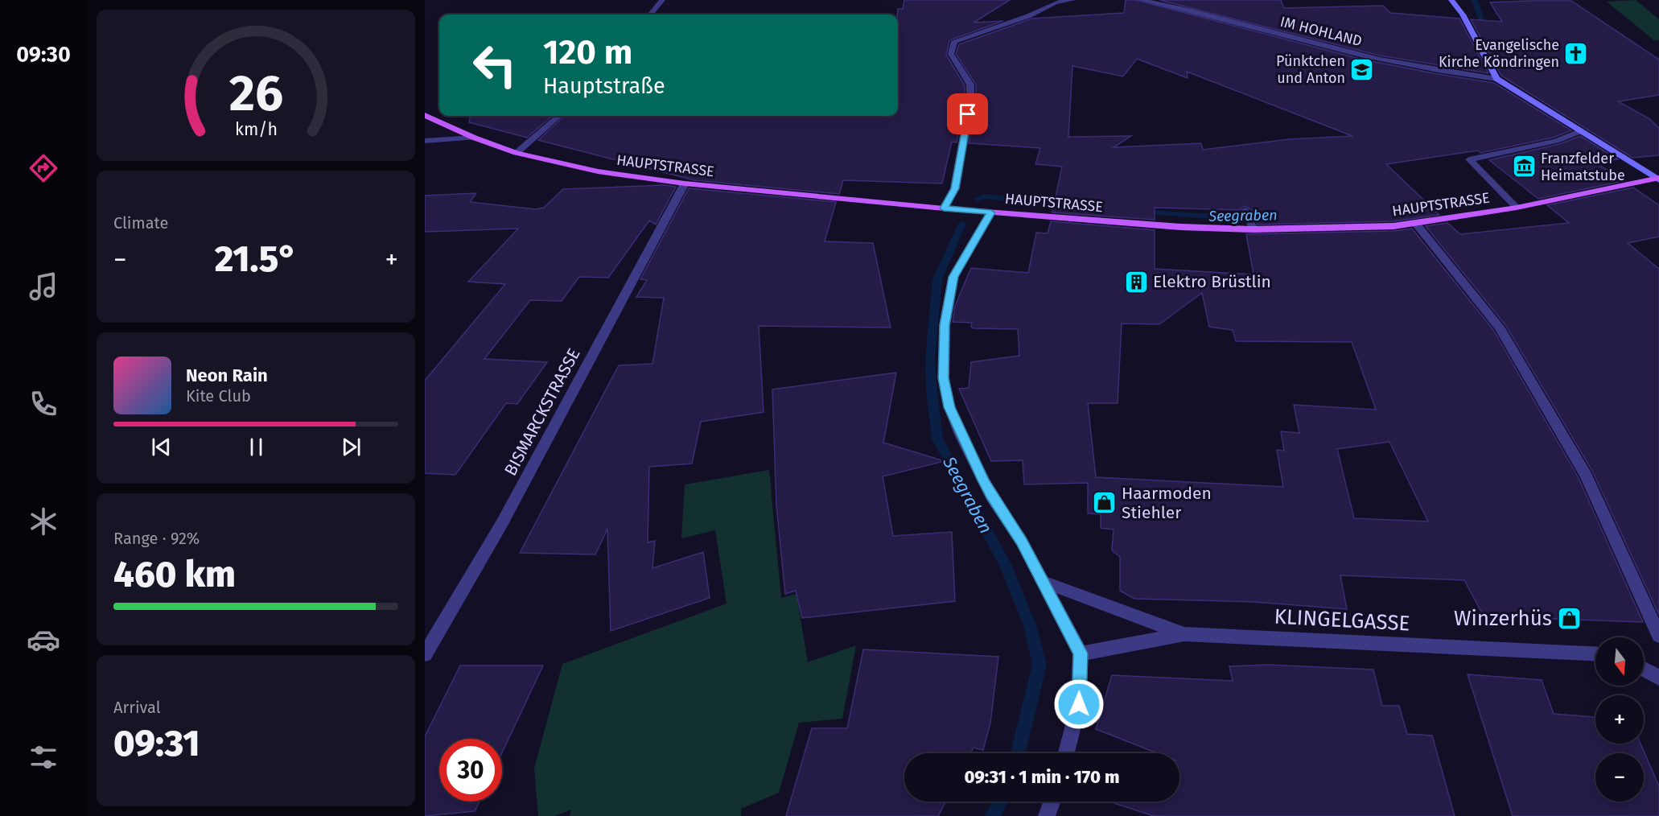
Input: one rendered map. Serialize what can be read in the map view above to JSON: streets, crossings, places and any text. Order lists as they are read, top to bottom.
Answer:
{
  "streets": {
    "main road": ["HAUPTSTRASSE"],
    "street": ["IM HOHLAND", "BISMARCKSTRASSE", "KLINGELGASSE"]
  },
  "crossings": [
    ["HAUPTSTRASSE", "BISMARCKSTRASSE"]
  ],
  "water": ["Seegraben"],
  "places": {
    "church": ["Evangelische Kirche Köndringen"],
    "school or university": ["Pünktchen und Anton"],
    "museum": ["Franzfelder Heimatstube"],
    "building": ["Elektro Brüstlin"],
    "shop": ["Haarmoden Stiehler", "Winzerhüs"]
  },
  "north": "bottom",
  "page": {
    "tabs": "09:30",
    "turn": ["120 m", "Hauptstraße"],
    "tile": [
      "Climate",
      ["Range · 92%", "460 km"],
      ["Arrival", "09:31"]
    ],
    "heat": ["−", "21.5°", "+"],
    "song": ["Neon Rain", "Kite Club"],
    "map_buttons": ["+", "−"],
    "limit": "30",
    "trip": "09:31 · 1 min · 170 m",
    "gauge": ["26", "km/h"]
  }
}
